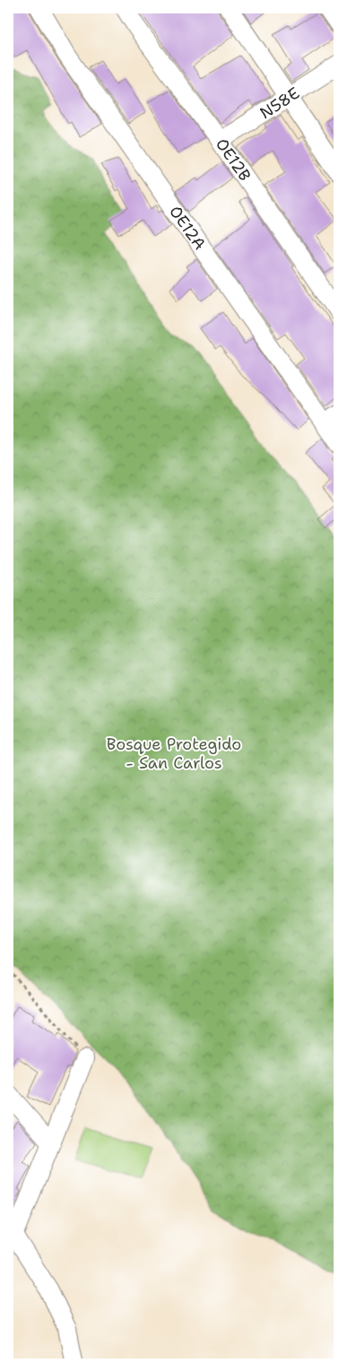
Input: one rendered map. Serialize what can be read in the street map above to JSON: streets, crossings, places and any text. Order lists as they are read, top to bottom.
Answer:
{
  "streets": {
    "street": ["N58E", "OE12B", "OE12A"]
  },
  "crossings": [
    ["N58E", "OE12B"]
  ],
  "parks": ["Bosque Protegido - San Carlos"]
}
